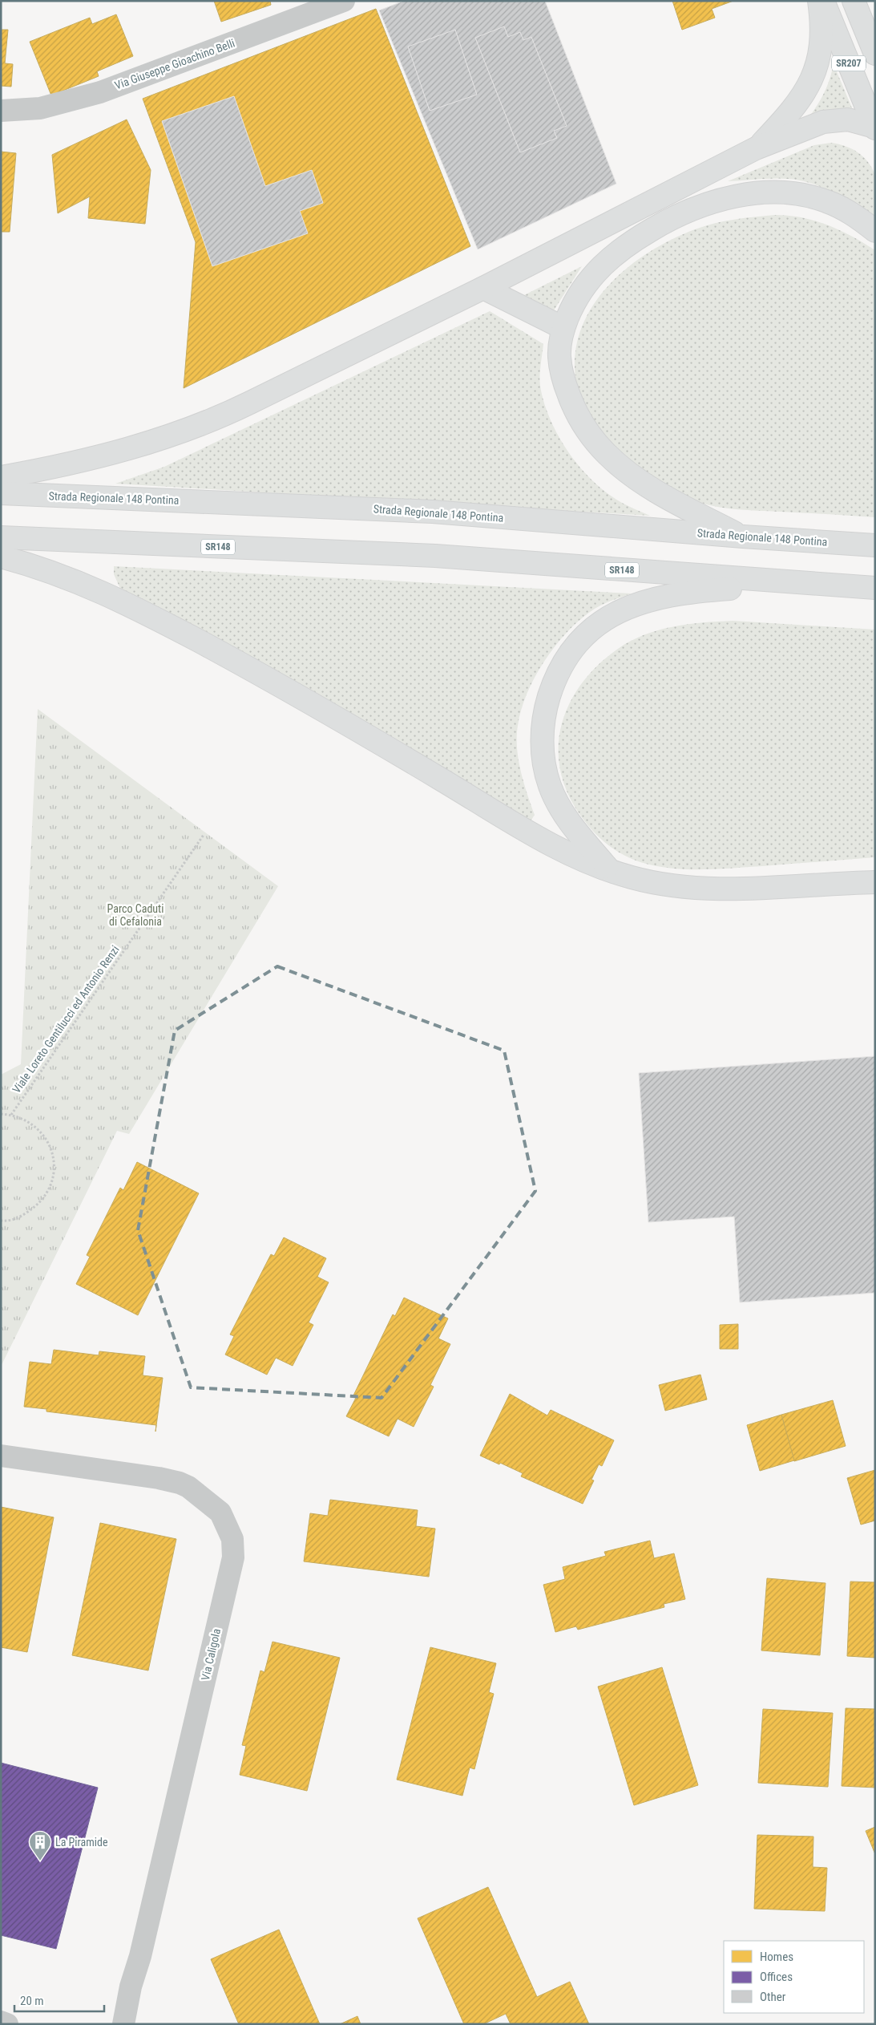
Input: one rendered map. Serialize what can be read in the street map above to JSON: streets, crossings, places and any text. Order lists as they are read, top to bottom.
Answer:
{
  "streets": {
    "main road": ["SR207", "Strada Regionale 148 Pontina", "SR148"],
    "street": ["Via Giuseppe Gioachino Belli", "Via Caligola"],
    "path": ["Viale Loreto Gentilucci ed Antonio Renzi"]
  },
  "parks": ["Parco Caduti di Cefalonia"],
  "places": {
    "building": ["La Piramide"]
  },
  "legend": ["Homes", "Offices", "Other"],
  "scale_bar": "20 m"
}
